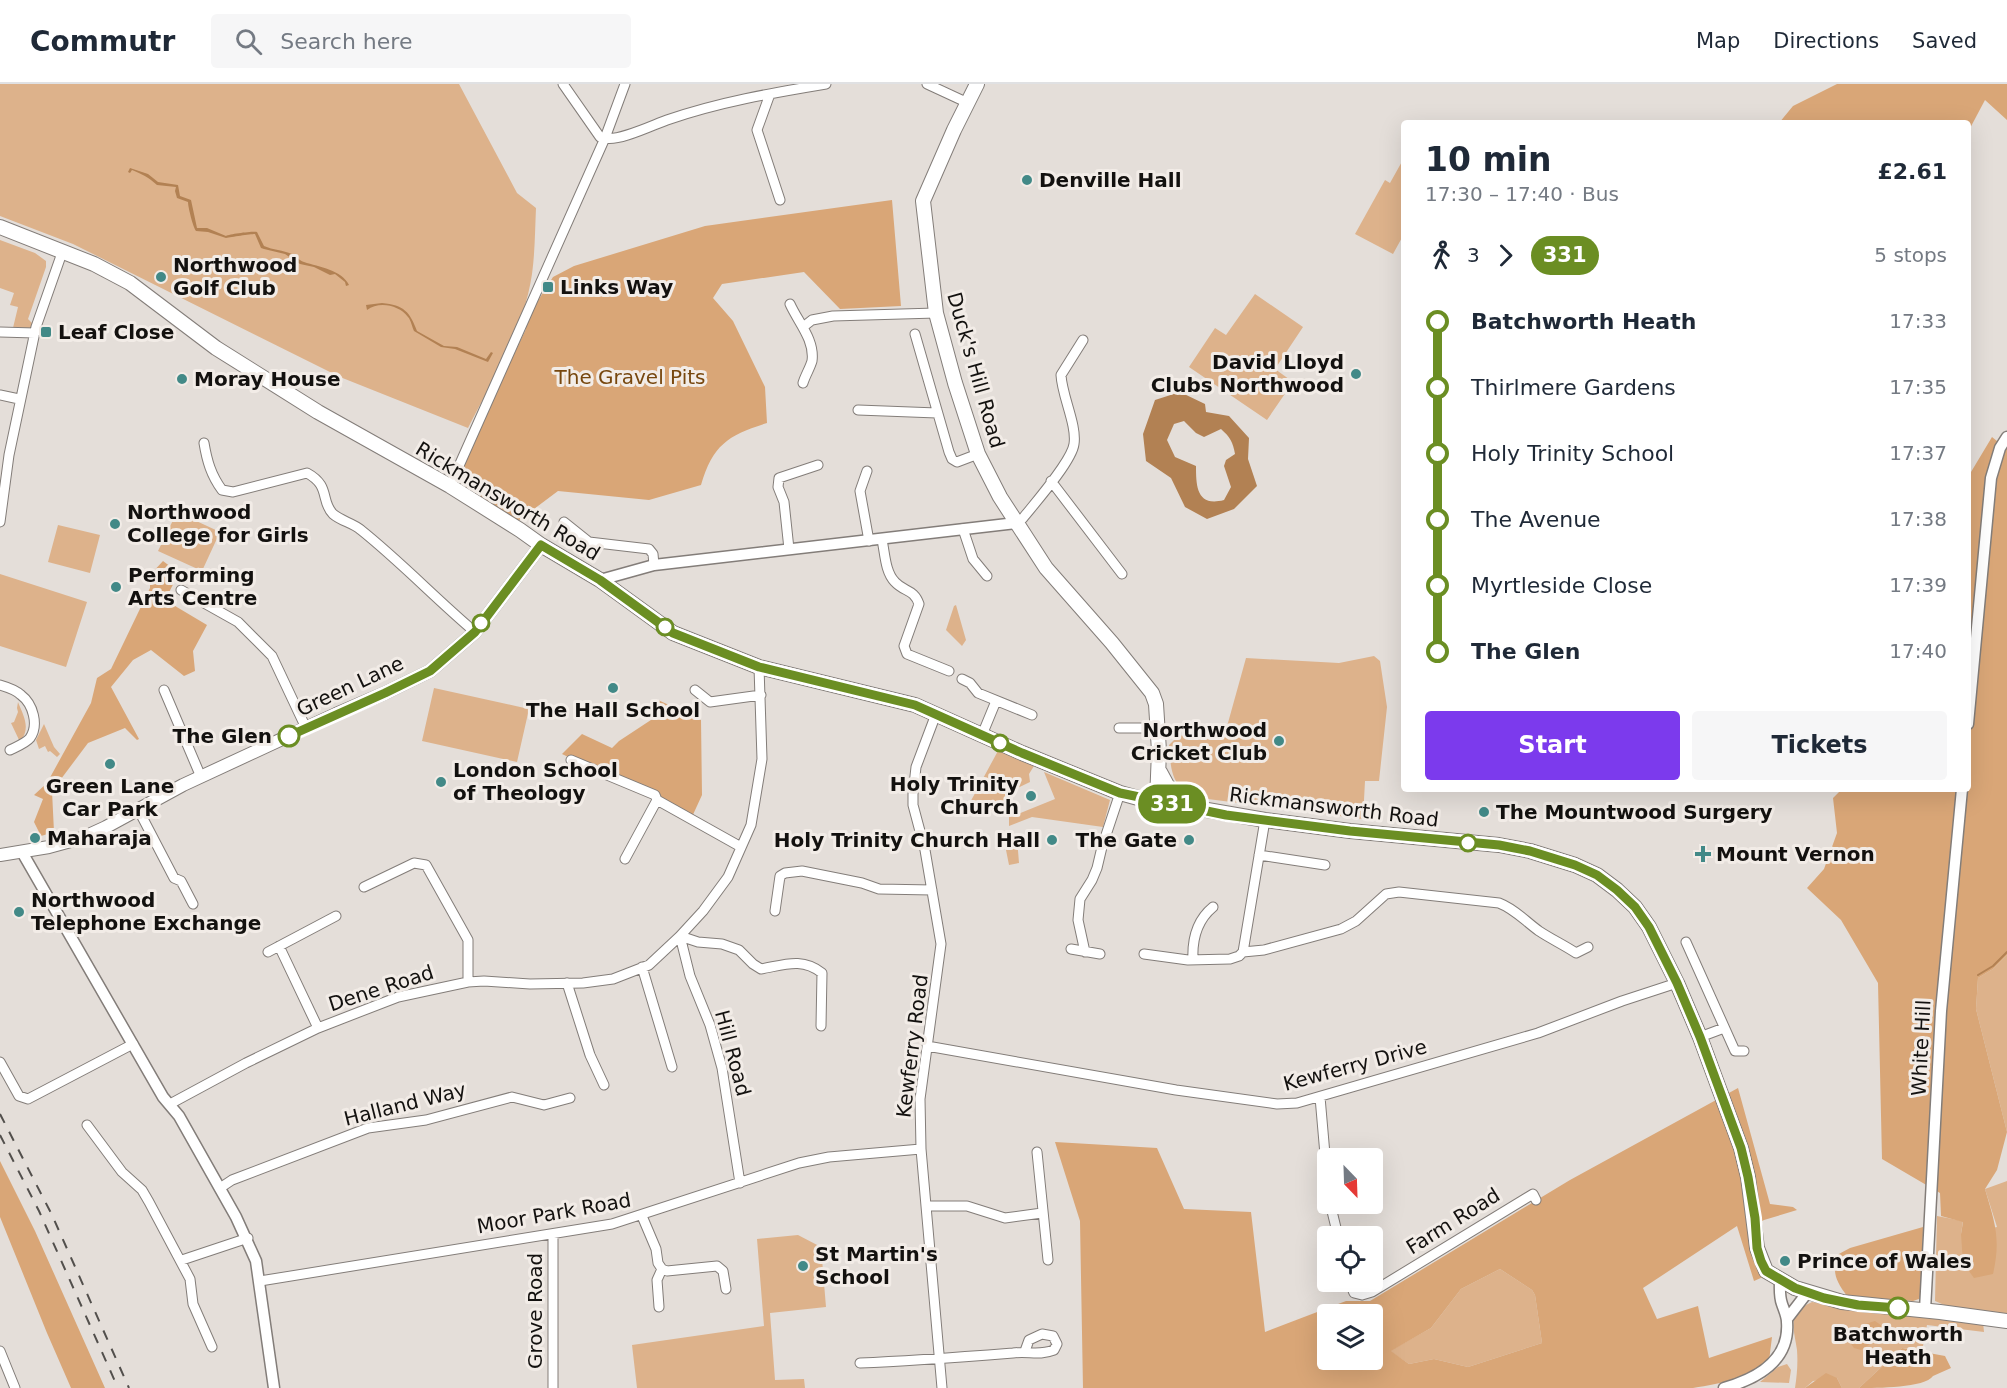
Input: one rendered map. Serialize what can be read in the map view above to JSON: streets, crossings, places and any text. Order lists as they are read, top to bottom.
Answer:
{
  "streets": {
    "main road": ["Duck's Hill Road", "Rickmansworth Road", "Green Lane"],
    "street": [
      "Dene Road",
      "Kewferry Road",
      "White Hill",
      "Hill Road",
      "Kewferry Drive",
      "Halland Way",
      "Moor Park Road",
      "Farm Road",
      "Grove Road"
    ]
  },
  "crossings": [
    ["Duck's Hill Road", "Rickmansworth Road"],
    ["Rickmansworth Road", "Green Lane"],
    ["Rickmansworth Road", "Dene Road"],
    ["Rickmansworth Road", "Kewferry Road"],
    ["Rickmansworth Road", "White Hill"],
    ["Rickmansworth Road", "Kewferry Drive"],
    ["Dene Road", "Hill Road"],
    ["Kewferry Road", "Kewferry Drive"],
    ["Kewferry Road", "Moor Park Road"],
    ["Hill Road", "Moor Park Road"],
    ["Moor Park Road", "Grove Road"]
  ],
  "parks": ["The Gravel Pits"],
  "places": {
    "other": [
      "Denville Hall",
      "Northwood Golf Club",
      "David Lloyd Clubs Northwood",
      "Moray House",
      "Northwood College for Girls",
      "Performing Arts Centre",
      "The Hall School",
      "The Glen",
      "Northwood Cricket Club",
      "Green Lane Car Park",
      "London School of Theology",
      "Holy Trinity Church",
      "The Mountwood Surgery",
      "Maharaja",
      "Holy Trinity Church Hall",
      "The Gate",
      "Northwood Telephone Exchange",
      "Prince of Wales",
      "St Martin's School",
      "Batchworth Heath"
    ],
    "transit": ["Links Way", "Leaf Close"],
    "health": ["Mount Vernon"]
  },
  "lines": ["bus line 331"],
  "north": "bottom right",
  "page": {
    "header": "Commutr",
    "search": "Search here",
    "nav": ["Map", "Directions", "Saved"],
    "on_map": "331",
    "heading": ["10 min", "17:30 – 17:40 · Bus", "£2.61"],
    "legs": ["3", "331", "5 stops"],
    "list": [
      {
        "name": "Batchworth Heath",
        "value": "17:33"
      },
      {
        "name": "Thirlmere Gardens",
        "value": "17:35"
      },
      {
        "name": "Holy Trinity School",
        "value": "17:37"
      },
      {
        "name": "The Avenue",
        "value": "17:38"
      },
      {
        "name": "Myrtleside Close",
        "value": "17:39"
      },
      {
        "name": "The Glen",
        "value": "17:40"
      }
    ],
    "buttons": ["Start", "Tickets"]
  }
}
